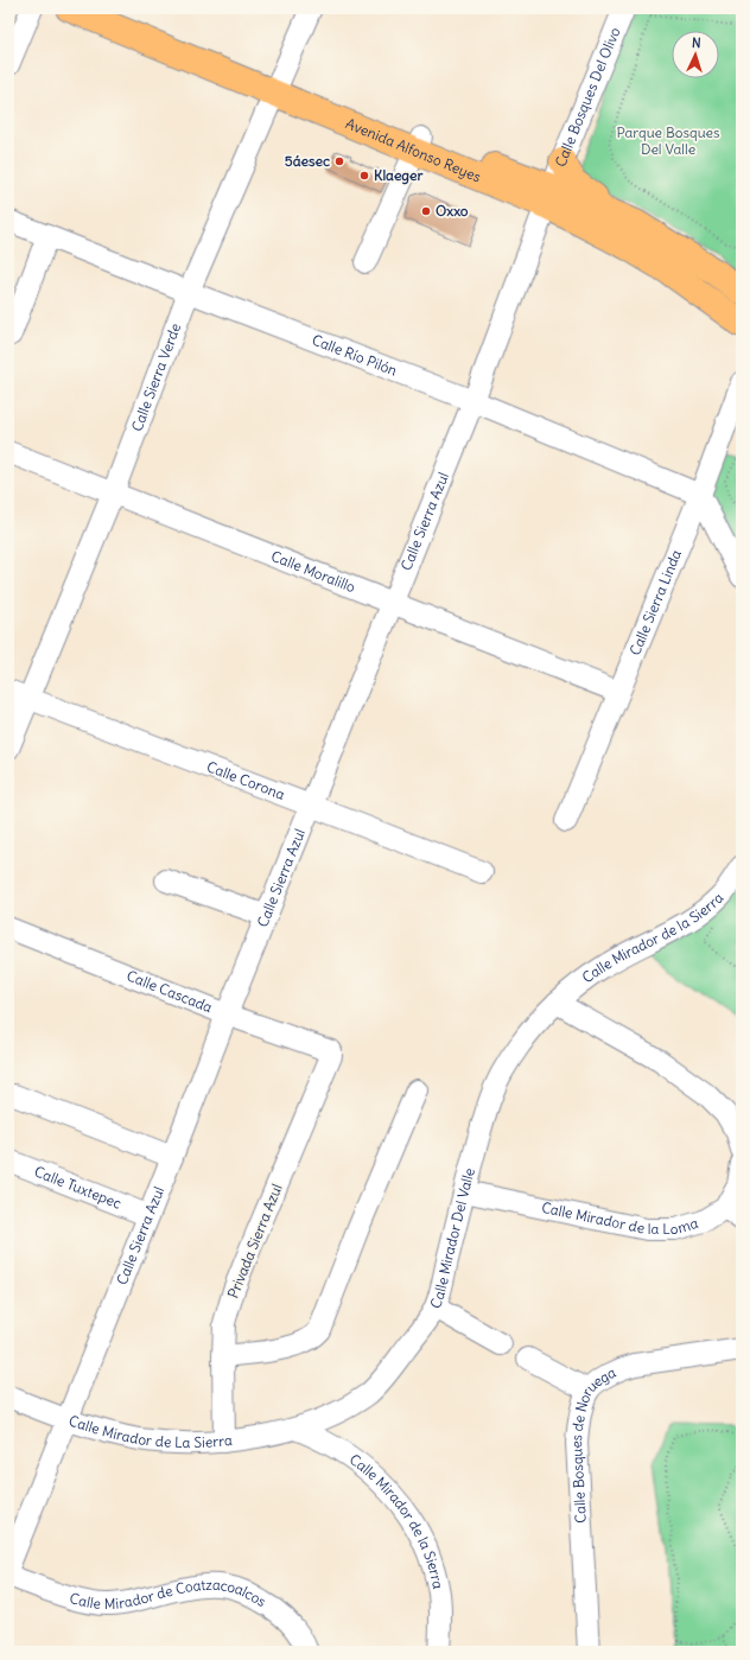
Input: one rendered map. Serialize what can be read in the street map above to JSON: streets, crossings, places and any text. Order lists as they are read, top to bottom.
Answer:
{
  "streets": {
    "main road": ["Avenida Alfonso Reyes"],
    "street": [
      "Calle Bosques Del Olivo",
      "Calle Río Pilón",
      "Calle Sierra Verde",
      "Calle Sierra Azul",
      "Calle Moralillo",
      "Calle Sierra Linda",
      "Calle Corona",
      "Calle Mirador de la Sierra",
      "Calle Cascada",
      "Calle Tuxtepec",
      "Calle Mirador de la Loma",
      "Calle Mirador Del Valle",
      "Privada Sierra Azul",
      "Calle Mirador de La Sierra",
      "Calle Bosques de Noruega",
      "Calle Mirador de Coatzacoalcos"
    ]
  },
  "crossings": [
    ["Calle Bosques Del Olivo", "Avenida Alfonso Reyes"],
    ["Calle Bosques Del Olivo", "Calle Sierra Azul"],
    ["Avenida Alfonso Reyes", "Calle Sierra Verde"],
    ["Avenida Alfonso Reyes", "Calle Sierra Azul"],
    ["Calle Río Pilón", "Calle Sierra Verde"],
    ["Calle Río Pilón", "Calle Sierra Azul"],
    ["Calle Río Pilón", "Calle Sierra Linda"],
    ["Calle Sierra Verde", "Calle Moralillo"],
    ["Calle Sierra Verde", "Calle Corona"],
    ["Calle Sierra Azul", "Calle Moralillo"],
    ["Calle Sierra Azul", "Calle Corona"],
    ["Calle Sierra Azul", "Calle Cascada"],
    ["Calle Sierra Azul", "Calle Tuxtepec"],
    ["Calle Sierra Azul", "Calle Mirador de La Sierra"],
    ["Calle Moralillo", "Calle Sierra Linda"],
    ["Calle Mirador de la Sierra", "Calle Mirador Del Valle"],
    ["Calle Mirador de la Sierra", "Calle Mirador de La Sierra"],
    ["Calle Cascada", "Privada Sierra Azul"],
    ["Calle Mirador de la Loma", "Calle Mirador Del Valle"],
    ["Calle Mirador Del Valle", "Calle Mirador de La Sierra"],
    ["Privada Sierra Azul", "Calle Mirador de La Sierra"]
  ],
  "parks": ["Parque Bosques Del Valle"],
  "places": ["5áesec", "Klaeger", "Oxxo"],
  "north": "top"
}
